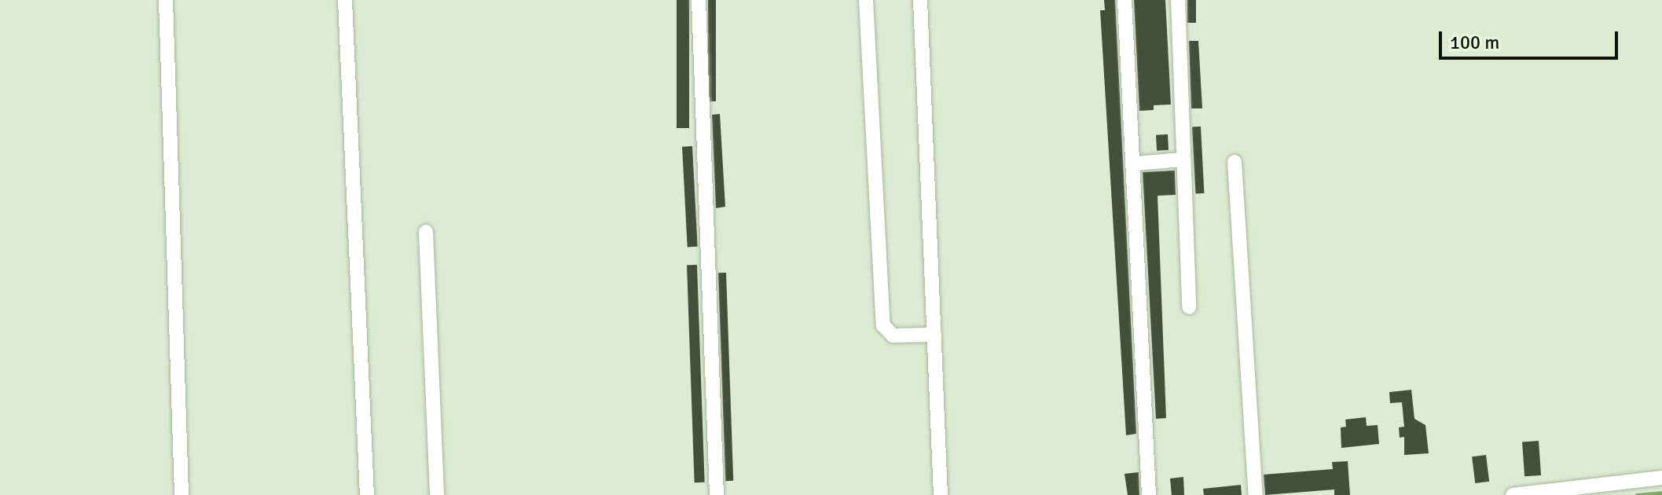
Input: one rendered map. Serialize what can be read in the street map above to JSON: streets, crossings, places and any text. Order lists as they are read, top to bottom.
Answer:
{
  "scale_bar": "100 m"
}
